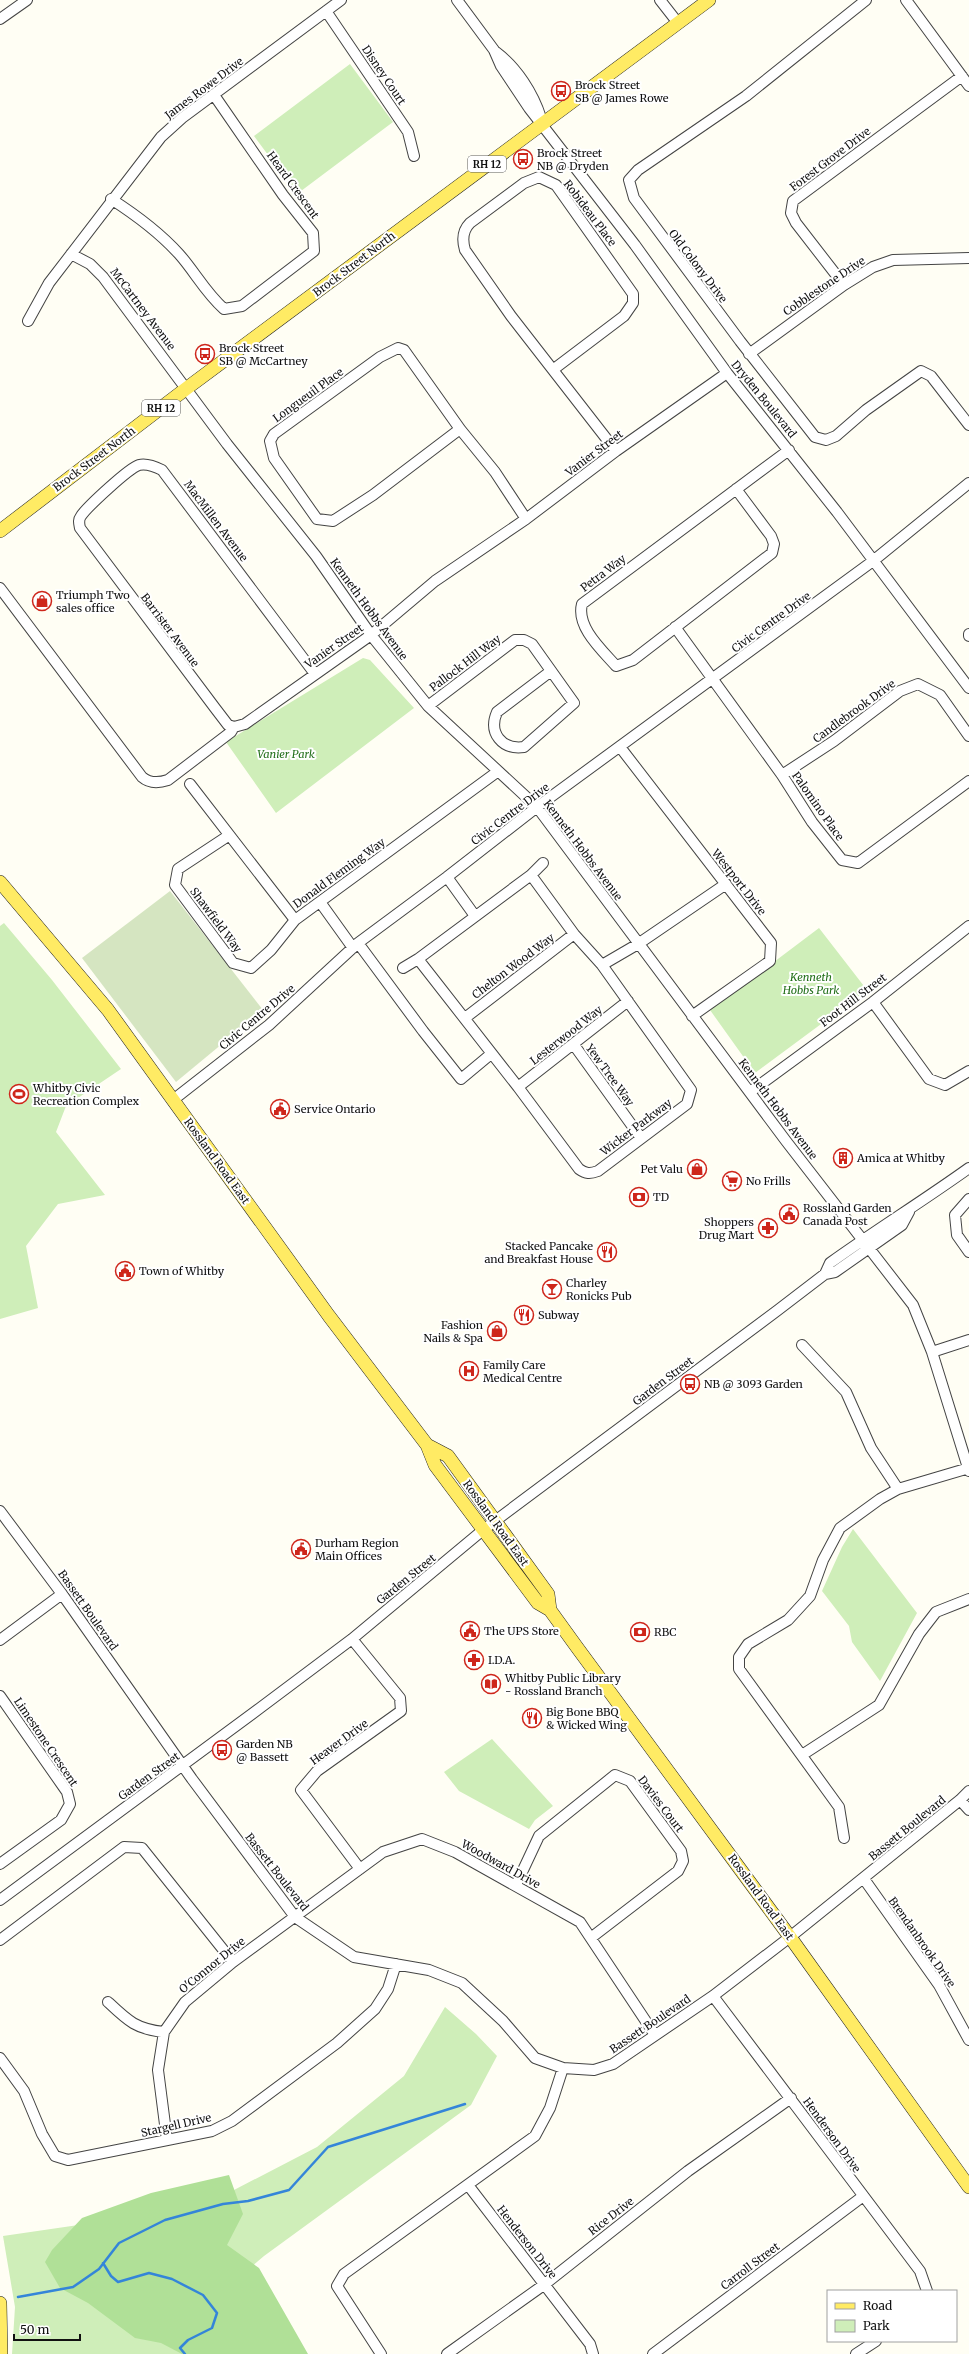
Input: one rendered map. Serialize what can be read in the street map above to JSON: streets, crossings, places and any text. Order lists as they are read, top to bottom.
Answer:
{
  "streets": {
    "main road": ["RH 12", "Brock Street North", "Rossland Road East"],
    "street": [
      "Disney Court",
      "James Rowe Drive",
      "Forest Grove Drive",
      "Heard Crescent",
      "Robideau Place",
      "Old Colony Drive",
      "Cobblestone Drive",
      "McCartney Avenue",
      "Longueuil Place",
      "Dryden Boulevard",
      "Vanier Street",
      "MacMillen Avenue",
      "Petra Way",
      "Kenneth Hobbs Avenue",
      "Civic Centre Drive",
      "Barrister Avenue",
      "Pallock Hill Way",
      "Candlebrook Drive",
      "Palomino Place",
      "Donald Fleming Way",
      "Westport Drive",
      "Shawfield Way",
      "Chelton Wood Way",
      "Foot Hill Street",
      "Lesterwood Way",
      "Yew Tree Way",
      "Wicker Parkway",
      "Garden Street",
      "Bassett Boulevard",
      "Limestone Crescent",
      "Heaver Drive",
      "Davies Court",
      "Woodward Drive",
      "Brendanbrook Drive",
      "O'Connor Drive",
      "Stargell Drive",
      "Henderson Drive",
      "Rice Drive",
      "Carroll Street"
    ]
  },
  "crossings": [
    ["Disney Court", "James Rowe Drive"],
    ["James Rowe Drive", "Heard Crescent"],
    ["James Rowe Drive", "McCartney Avenue"],
    ["Forest Grove Drive", "Cobblestone Drive"],
    ["Robideau Place", "Vanier Street"],
    ["Brock Street North", "McCartney Avenue"],
    ["Brock Street North", "Dryden Boulevard"],
    ["Brock Street North", "Kenneth Hobbs Avenue"],
    ["Old Colony Drive", "Cobblestone Drive"],
    ["McCartney Avenue", "Kenneth Hobbs Avenue"],
    ["Longueuil Place", "Vanier Street"],
    ["Dryden Boulevard", "Vanier Street"],
    ["Dryden Boulevard", "Petra Way"],
    ["Dryden Boulevard", "Civic Centre Drive"],
    ["Vanier Street", "MacMillen Avenue"],
    ["Vanier Street", "Kenneth Hobbs Avenue"],
    ["Vanier Street", "Barrister Avenue"],
    ["MacMillen Avenue", "Barrister Avenue"],
    ["Kenneth Hobbs Avenue", "Civic Centre Drive"],
    ["Kenneth Hobbs Avenue", "Pallock Hill Way"],
    ["Kenneth Hobbs Avenue", "Donald Fleming Way"],
    ["Kenneth Hobbs Avenue", "Westport Drive"],
    ["Kenneth Hobbs Avenue", "Foot Hill Street"],
    ["Kenneth Hobbs Avenue", "Garden Street"],
    ["Civic Centre Drive", "Palomino Place"],
    ["Civic Centre Drive", "Westport Drive"],
    ["Civic Centre Drive", "Rossland Road East"],
    ["Candlebrook Drive", "Palomino Place"],
    ["Donald Fleming Way", "Shawfield Way"],
    ["Chelton Wood Way", "Wicker Parkway"],
    ["Lesterwood Way", "Yew Tree Way"],
    ["Lesterwood Way", "Wicker Parkway"],
    ["Yew Tree Way", "Wicker Parkway"],
    ["Rossland Road East", "Garden Street"],
    ["Rossland Road East", "Bassett Boulevard"],
    ["Garden Street", "Bassett Boulevard"],
    ["Garden Street", "Heaver Drive"],
    ["Bassett Boulevard", "Woodward Drive"],
    ["Bassett Boulevard", "Brendanbrook Drive"],
    ["Bassett Boulevard", "O'Connor Drive"],
    ["Bassett Boulevard", "Stargell Drive"],
    ["Bassett Boulevard", "Henderson Drive"],
    ["Heaver Drive", "Woodward Drive"],
    ["Davies Court", "Woodward Drive"],
    ["Woodward Drive", "O'Connor Drive"],
    ["O'Connor Drive", "Stargell Drive"],
    ["Henderson Drive", "Rice Drive"],
    ["Henderson Drive", "Carroll Street"]
  ],
  "parks": ["Vanier Park", "Kenneth Hobbs Park"],
  "places": {
    "bus stop": [
      "Brock Street SB @ James Rowe",
      "Brock Street NB @ Dryden",
      "Brock Street SB @ McCartney",
      "NB @ 3093 Garden",
      "Garden NB @ Bassett"
    ],
    "shop": ["Triumph Two sales office", "Pet Valu", "Fashion Nails & Spa"],
    "sports": ["Whitby Civic Recreation Complex"],
    "public building": [
      "Service Ontario",
      "Rossland Garden Canada Post",
      "Town of Whitby",
      "Durham Region Main Offices",
      "The UPS Store"
    ],
    "building": ["Amica at Whitby"],
    "supermarket": ["No Frills"],
    "bank": ["TD", "RBC"],
    "pharmacy": ["Shoppers Drug Mart", "I.D.A."],
    "restaurant": ["Stacked Pancake and Breakfast House", "Subway", "Big Bone BBQ & Wicked Wing"],
    "bar": ["Charley Ronicks Pub"],
    "hospital": ["Family Care Medical Centre"],
    "library": ["Whitby Public Library - Rossland Branch"]
  },
  "legend": ["Road", "Park"],
  "scale_bar": "50 m"
}
